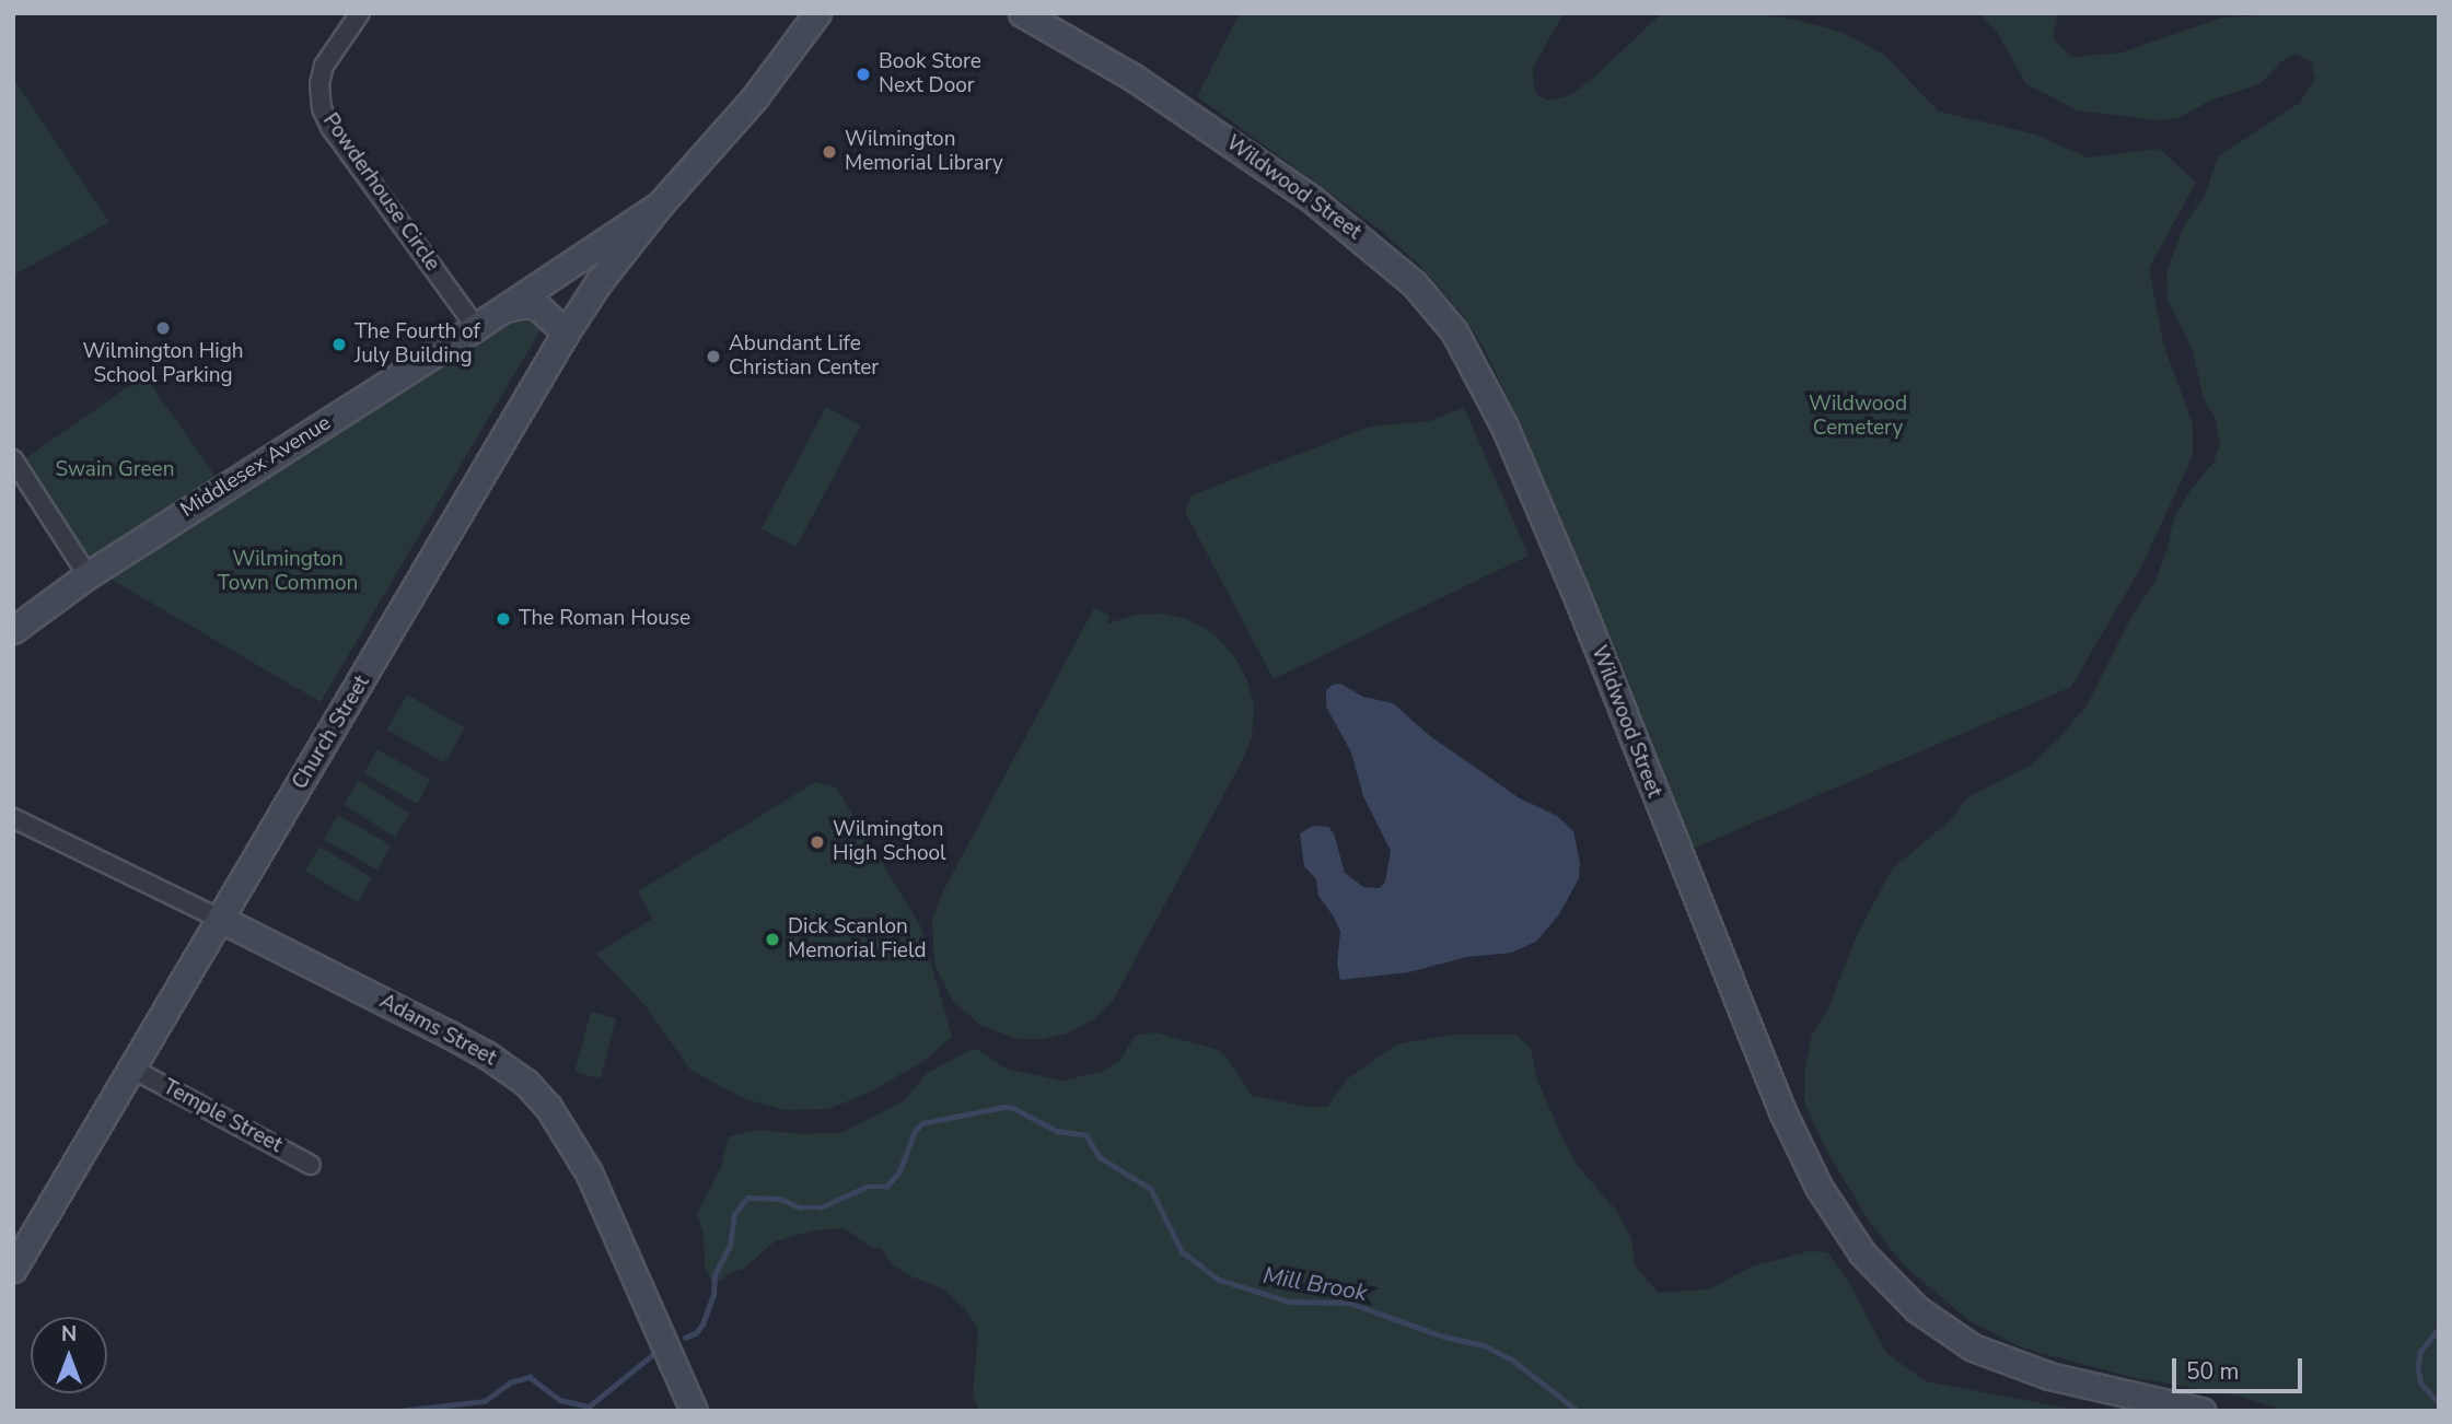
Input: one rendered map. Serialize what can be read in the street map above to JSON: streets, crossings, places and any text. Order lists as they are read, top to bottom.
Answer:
{
  "streets": {
    "street": [
      "Wildwood Street",
      "Powderhouse Circle",
      "Middlesex Avenue",
      "Church Street",
      "Adams Street",
      "Temple Street"
    ]
  },
  "crossings": [
    ["Powderhouse Circle", "Middlesex Avenue"],
    ["Middlesex Avenue", "Church Street"],
    ["Church Street", "Adams Street"],
    ["Church Street", "Temple Street"]
  ],
  "water": ["Mill Brook"],
  "parks": ["Wildwood Cemetery", "Swain Green", "Wilmington Town Common"],
  "places": [
    "Book Store Next Door",
    "Wilmington Memorial Library",
    "Wilmington High School Parking",
    "The Fourth of July Building",
    "Abundant Life Christian Center",
    "The Roman House",
    "Wilmington High School",
    "Dick Scanlon Memorial Field"
  ],
  "scale_bar": "50 m",
  "north": "top"
}
